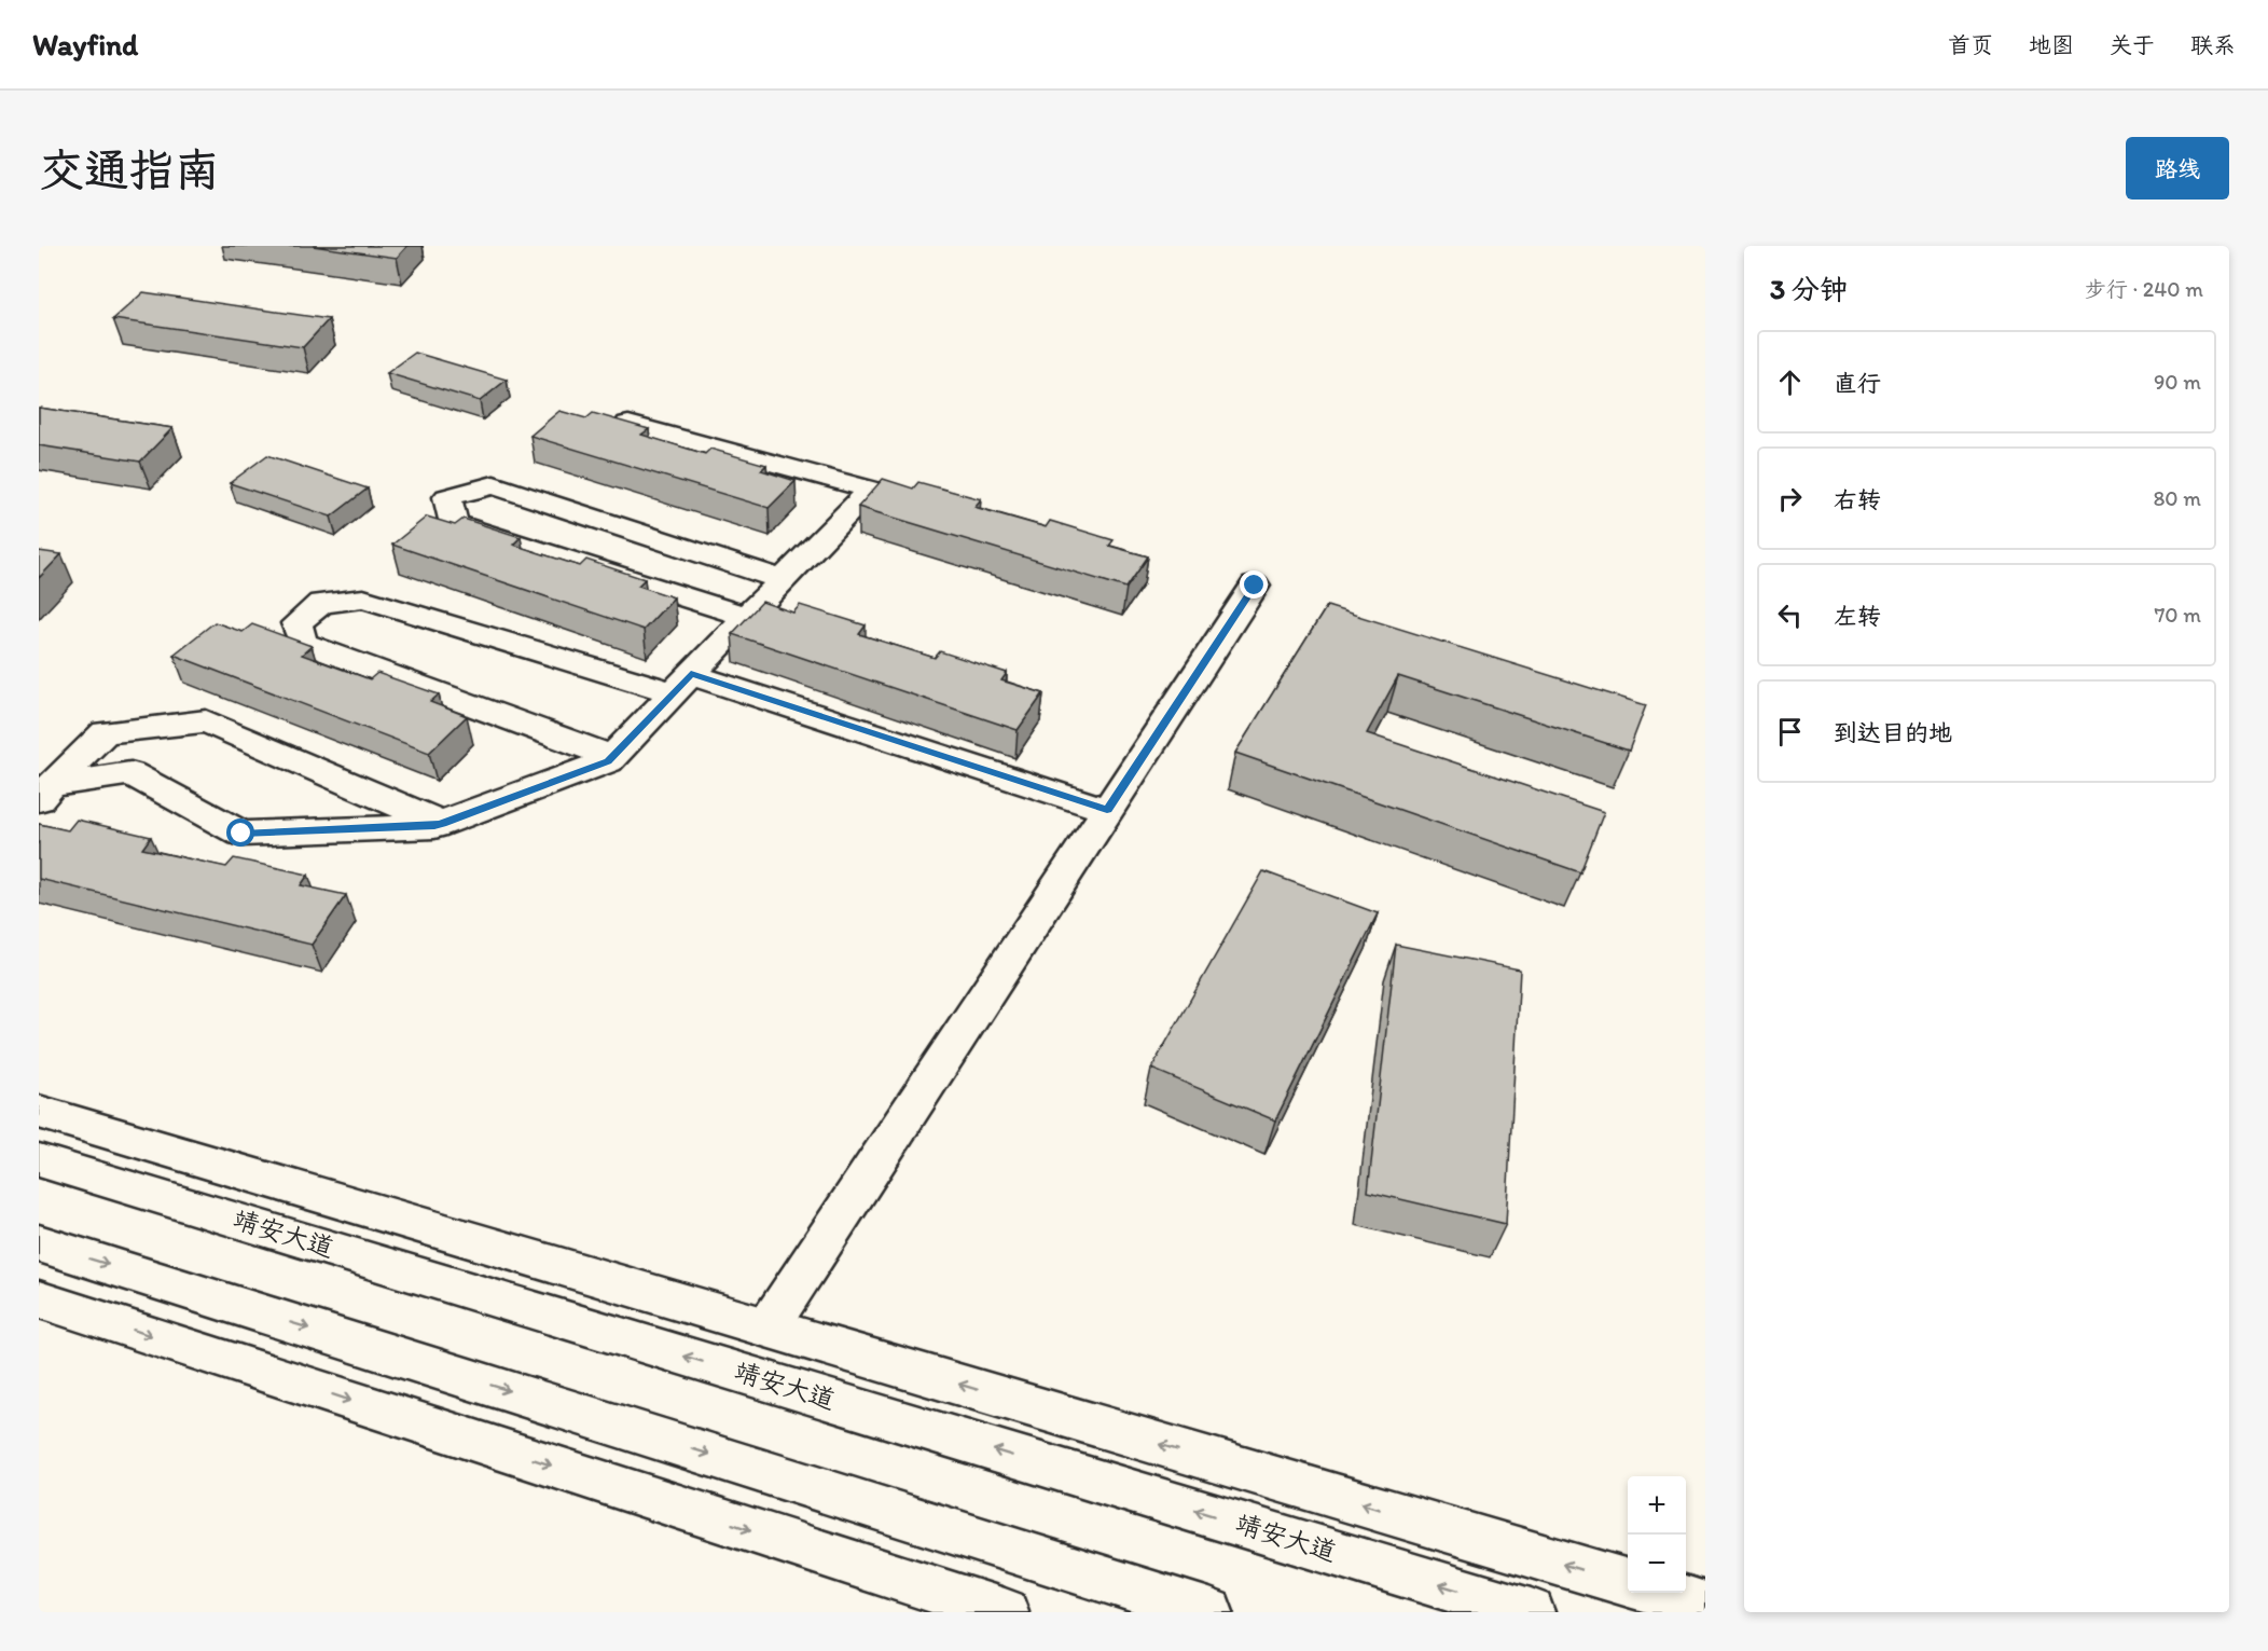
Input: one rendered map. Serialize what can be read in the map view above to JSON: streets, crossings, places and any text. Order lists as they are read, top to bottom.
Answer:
{
  "streets": {
    "street": ["靖安大道"]
  },
  "page": {
    "header": "Wayfind",
    "nav": [
      "首页",
      "地图",
      "关于",
      "联系"
    ],
    "buttons": "路线",
    "title": "交通指南",
    "heading": ["3 分钟", "步行 · 240 m"],
    "list": [
      ["直行", "90 m"],
      ["右转", "80 m"],
      ["左转", "70 m"],
      "到达目的地"
    ],
    "map_buttons": ["+", "−"]
  }
}
